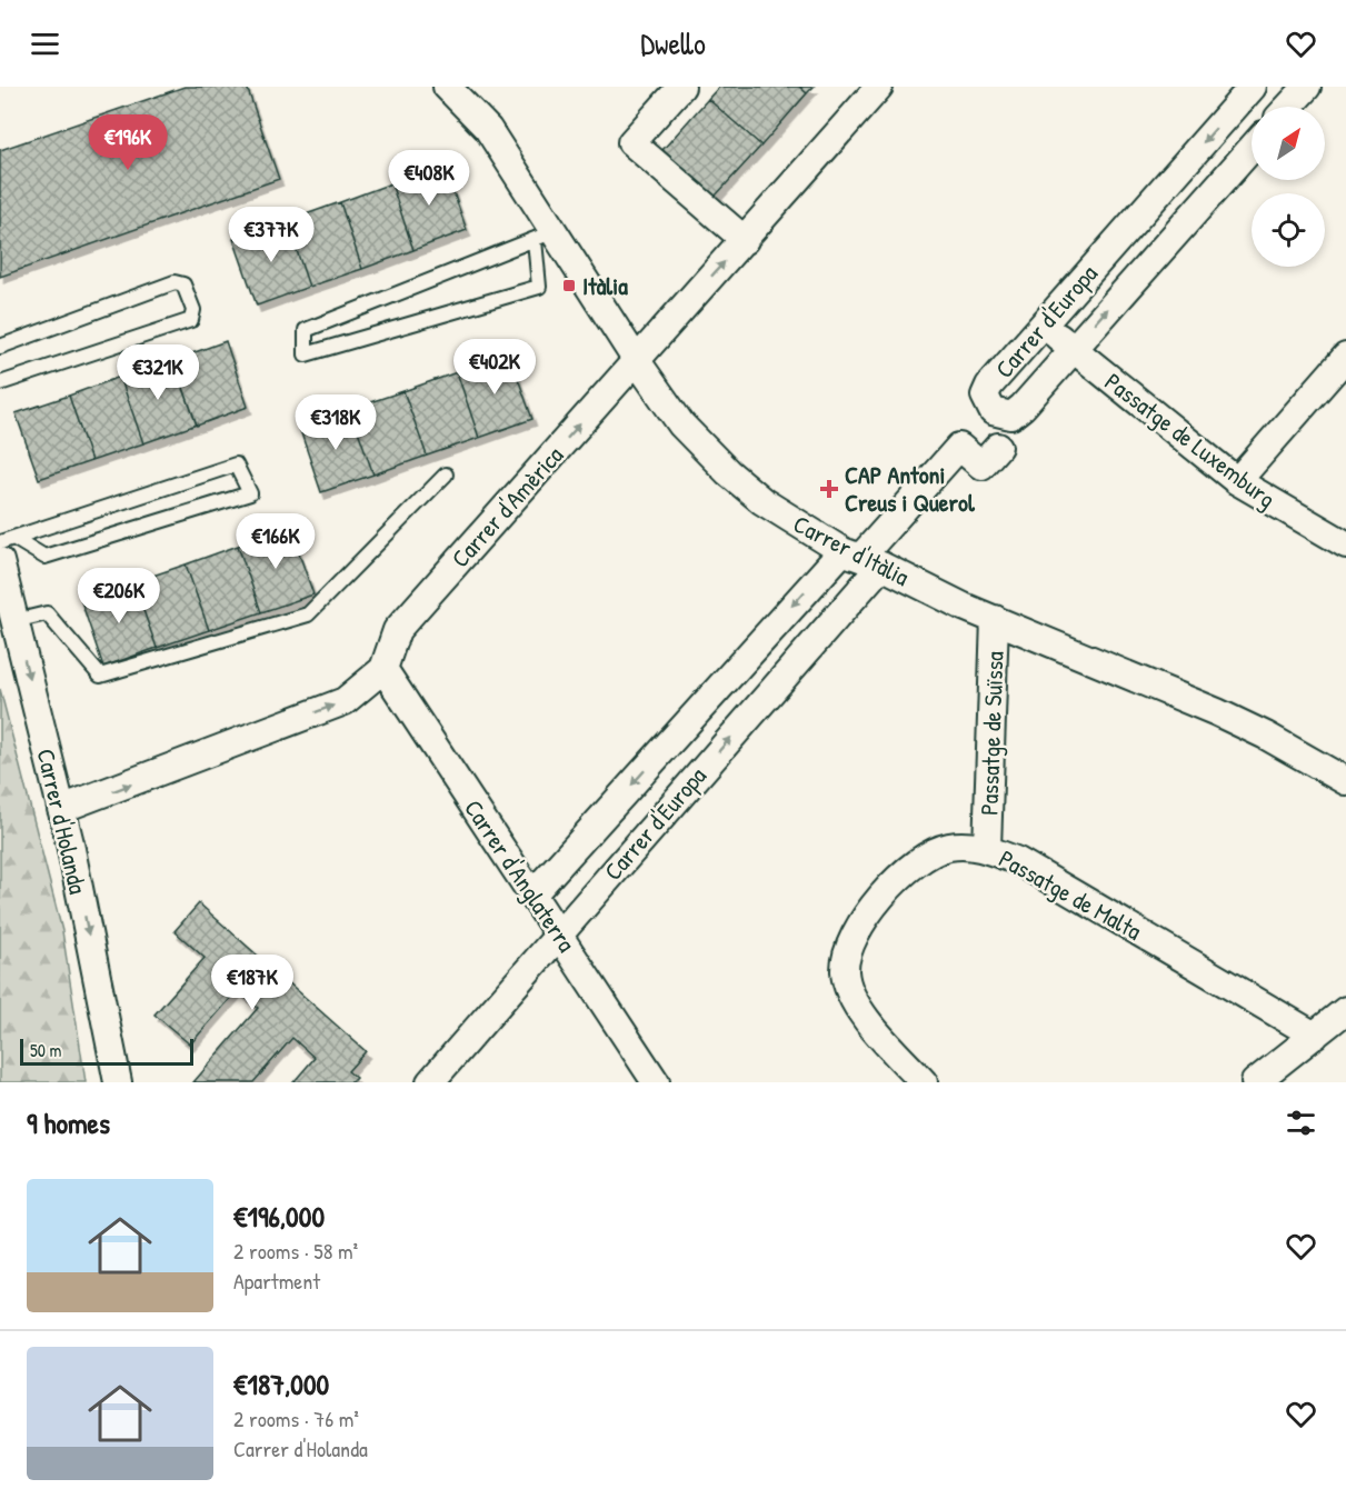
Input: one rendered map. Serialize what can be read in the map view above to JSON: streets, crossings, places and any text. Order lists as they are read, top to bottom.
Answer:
{
  "streets": {
    "street": [
      "Carrer d'Europa",
      "Passatge de Luxemburg",
      "Carrer d'Amèrica",
      "Carrer d'Itàlia",
      "Passatge de Suïssa",
      "Carrer d'Holanda",
      "Carrer d'Anglaterra",
      "Passatge de Malta"
    ]
  },
  "crossings": [
    ["Carrer d'Europa", "Passatge de Luxemburg"],
    ["Carrer d'Europa", "Carrer d'Itàlia"],
    ["Carrer d'Europa", "Carrer d'Anglaterra"],
    ["Carrer d'Amèrica", "Carrer d'Itàlia"],
    ["Carrer d'Amèrica", "Carrer d'Anglaterra"],
    ["Carrer d'Itàlia", "Passatge de Suïssa"],
    ["Passatge de Suïssa", "Passatge de Malta"]
  ],
  "one_way": ["Carrer d'Amèrica", "Carrer d'Holanda"],
  "places": {
    "transit": ["Itàlia"],
    "health": ["CAP Antoni Creus i Querol"]
  },
  "scale_bar": "50 m",
  "north": "top right",
  "page": {
    "header": "Dwello",
    "price": [
      "€196K",
      "€408K",
      "€377K",
      "€402K",
      "€321K",
      "€318K",
      "€166K",
      "€206K",
      "€187K"
    ],
    "scale": "50 m",
    "heading": "9 homes",
    "list": [
      {
        "name": "€196,000",
        "note": "2 rooms · 58 m² · Apartment"
      },
      {
        "name": "€187,000",
        "note": "2 rooms · 76 m² · Carrer d'Holanda"
      }
    ]
  }
}
